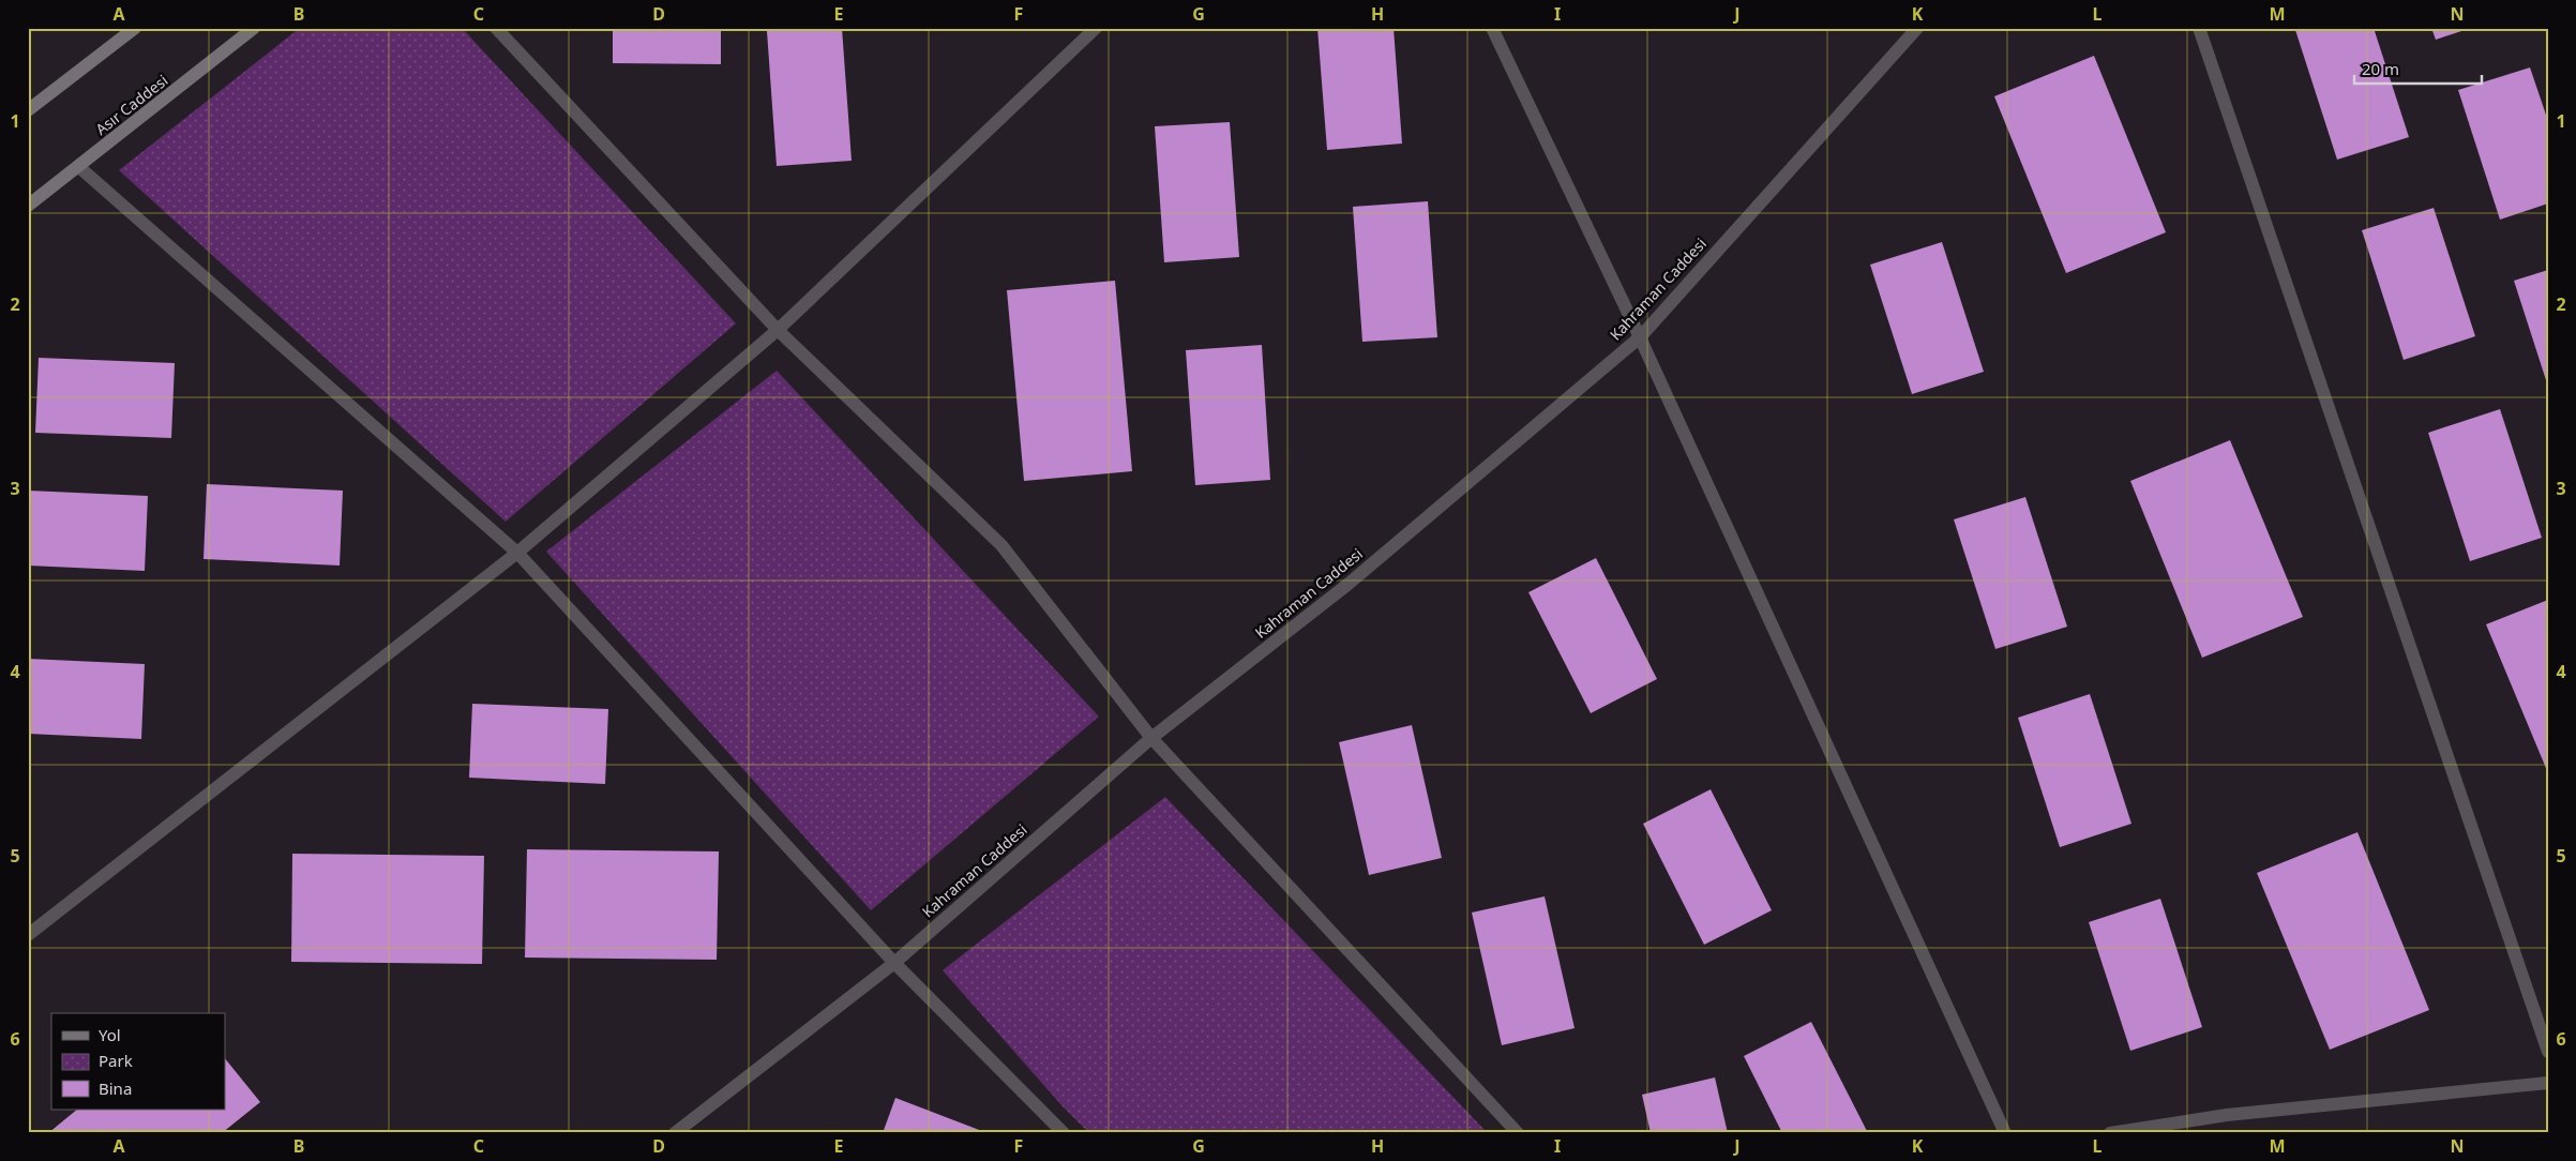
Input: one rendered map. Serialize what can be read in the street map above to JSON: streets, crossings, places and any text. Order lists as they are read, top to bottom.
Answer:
{
  "streets": {
    "street": ["Asır Caddesi", "Kahraman Caddesi"]
  },
  "legend": ["Yol", "Park", "Bina"],
  "scale_bar": "20 m",
  "grid": {
    "columns": [
      "A",
      "B",
      "C",
      "D",
      "E",
      "F",
      "G",
      "H",
      "I",
      "J",
      "K",
      "L",
      "M",
      "N"
    ],
    "rows": [
      "1",
      "2",
      "3",
      "4",
      "5",
      "6"
    ]
  }
}
